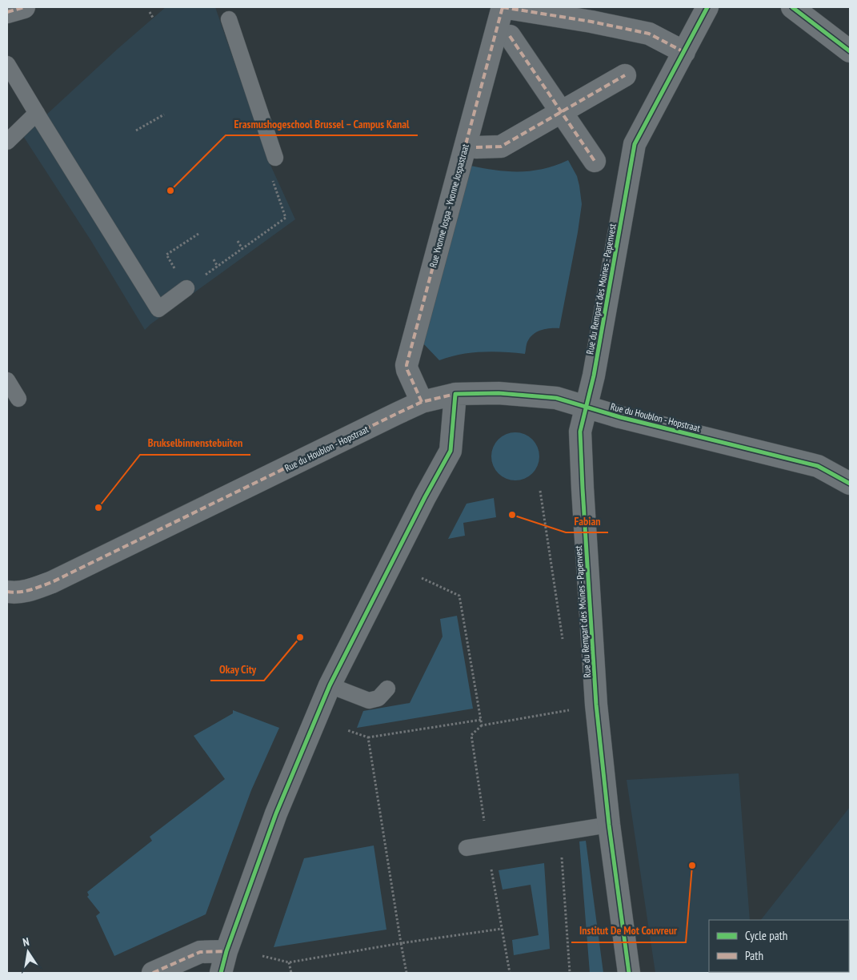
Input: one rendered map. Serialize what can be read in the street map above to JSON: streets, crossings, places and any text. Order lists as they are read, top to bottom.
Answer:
{
  "streets": {
    "street": ["Rue Yvonne Jospa - Yvonne Jospastraat", "Rue du Rempart des Moines - Papenvest", "Rue du Houblon - Hopstraat"]
  },
  "crossings": [
    ["Rue Yvonne Jospa - Yvonne Jospastraat", "Rue du Houblon - Hopstraat"],
    ["Rue du Rempart des Moines - Papenvest", "Rue du Houblon - Hopstraat"]
  ],
  "places": [
    "Erasmushogeschool Brussel – Campus Kanal",
    "Brukselbinnenstebuiten",
    "Fabian",
    "Okay City",
    "Institut De Mot Couvreur"
  ],
  "legend": ["Cycle path", "Path"],
  "north": "top"
}
